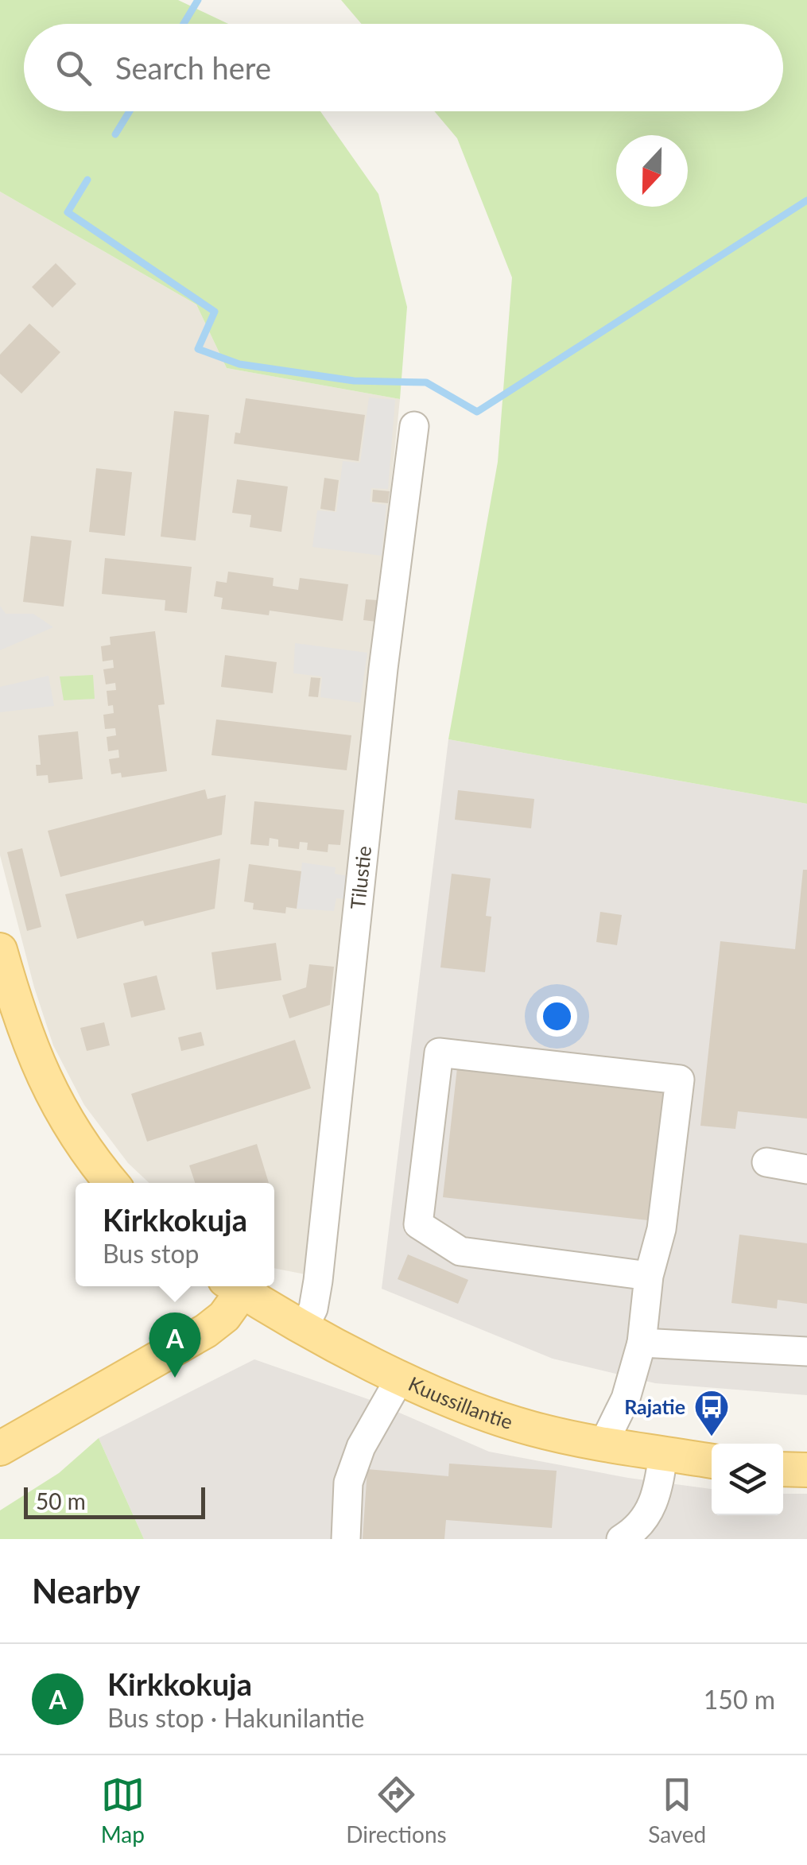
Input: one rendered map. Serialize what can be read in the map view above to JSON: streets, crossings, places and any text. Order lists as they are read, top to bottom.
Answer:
{
  "streets": {
    "main road": ["Kuussillantie"],
    "street": ["Tilustie"]
  },
  "crossings": [
    ["Tilustie", "Kuussillantie"]
  ],
  "places": {
    "bus stop": ["Rajatie"]
  },
  "scale_bar": "50 m",
  "north": "bottom",
  "page": {
    "search": "Search here",
    "popup": ["Kirkkokuja", "Bus stop"],
    "pins": "A",
    "scale": "50 m",
    "heading": "Nearby",
    "list": [
      {
        "mark": "A",
        "name": "Kirkkokuja",
        "note": "Bus stop · Hakunilantie",
        "value": "150 m"
      }
    ],
    "nav": ["Map", "Directions", "Saved"]
  }
}
